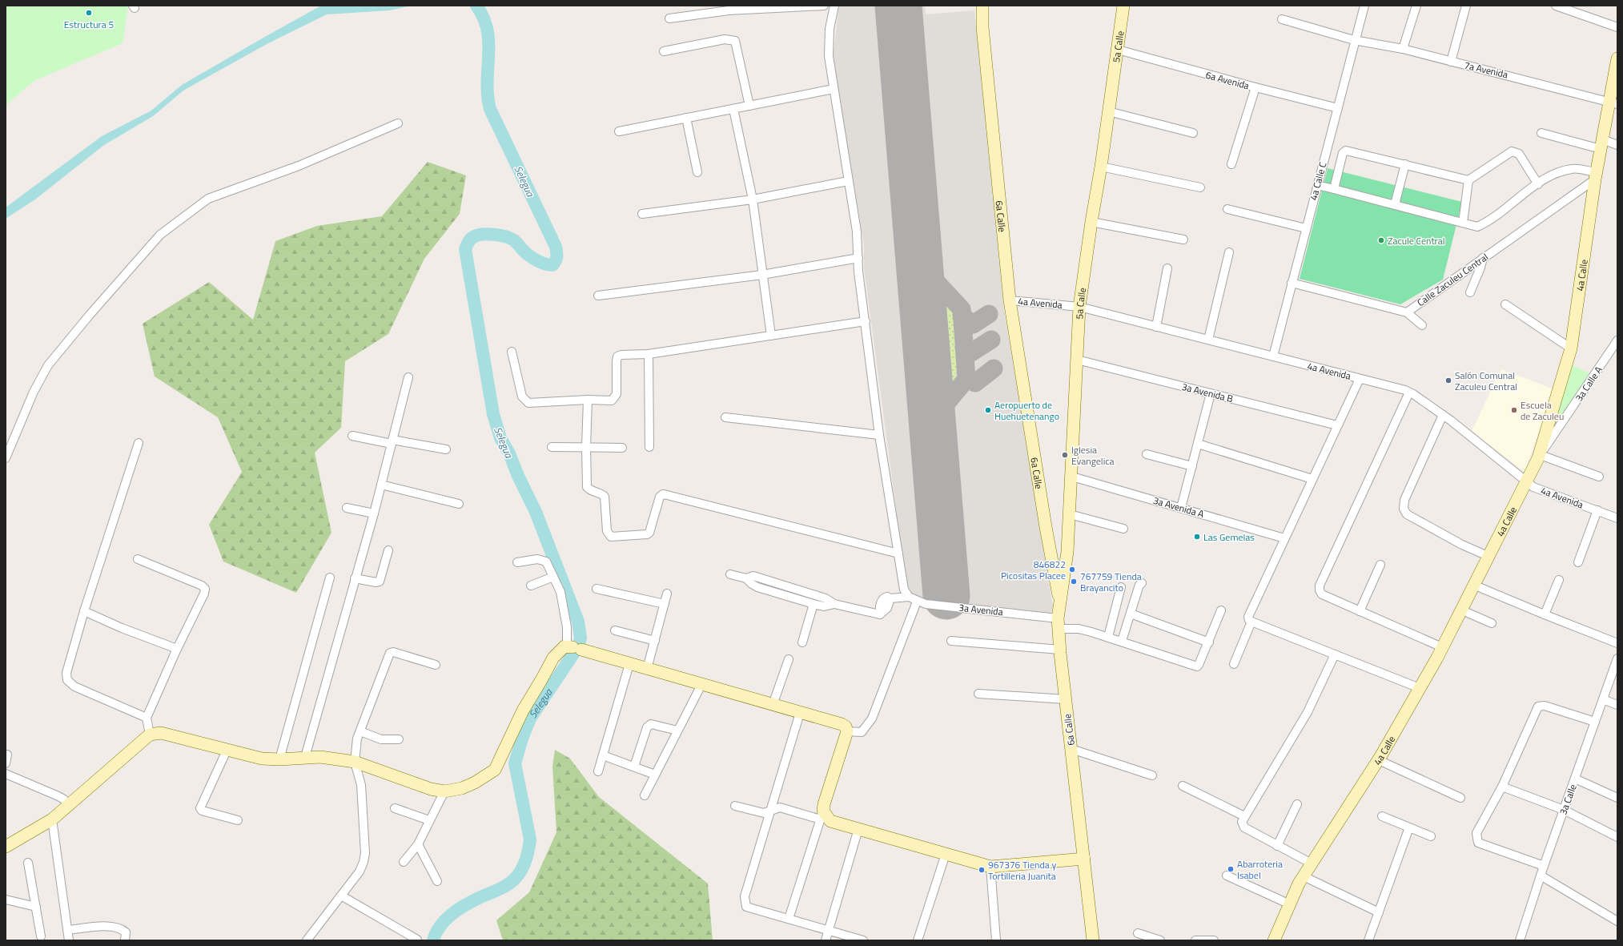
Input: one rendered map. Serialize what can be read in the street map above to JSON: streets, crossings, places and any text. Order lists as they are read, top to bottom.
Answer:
{
  "streets": {
    "street": [
      "5a Calle",
      "7a Avenida",
      "6a Avenida",
      "4a Calle C",
      "6a Calle",
      "4a Calle",
      "Calle Zaculeu Central",
      "4a Avenida",
      "3a Calle A",
      "3a Avenida B",
      "3a Avenida A",
      "3a Avenida",
      "3a Calle"
    ]
  },
  "crossings": [
    ["5a Calle", "6a Avenida"],
    ["5a Calle", "6a Calle"],
    ["5a Calle", "4a Avenida"],
    ["5a Calle", "3a Avenida B"],
    ["5a Calle", "3a Avenida A"],
    ["7a Avenida", "4a Calle C"],
    ["7a Avenida", "4a Calle"],
    ["6a Avenida", "4a Calle C"],
    ["4a Calle C", "4a Avenida"],
    ["6a Calle", "4a Avenida"],
    ["6a Calle", "3a Avenida"],
    ["4a Calle", "Calle Zaculeu Central"],
    ["4a Calle", "4a Avenida"],
    ["4a Calle", "3a Calle A"]
  ],
  "water": ["Selegua"],
  "places": [
    "Estructura 5",
    "Zacule Central",
    "Salón Comunal Zaculeu Central",
    "Aeropuerto de Huehuetenango",
    "Escuela de Zaculeu",
    "Iglesia Evangelica",
    "Las Gemelas",
    "846822 Picositas Placee",
    "767759 Tienda Brayancito",
    "Abarroteria Isabel",
    "967376 Tienda y Tortilleria Juanita"
  ]
}
